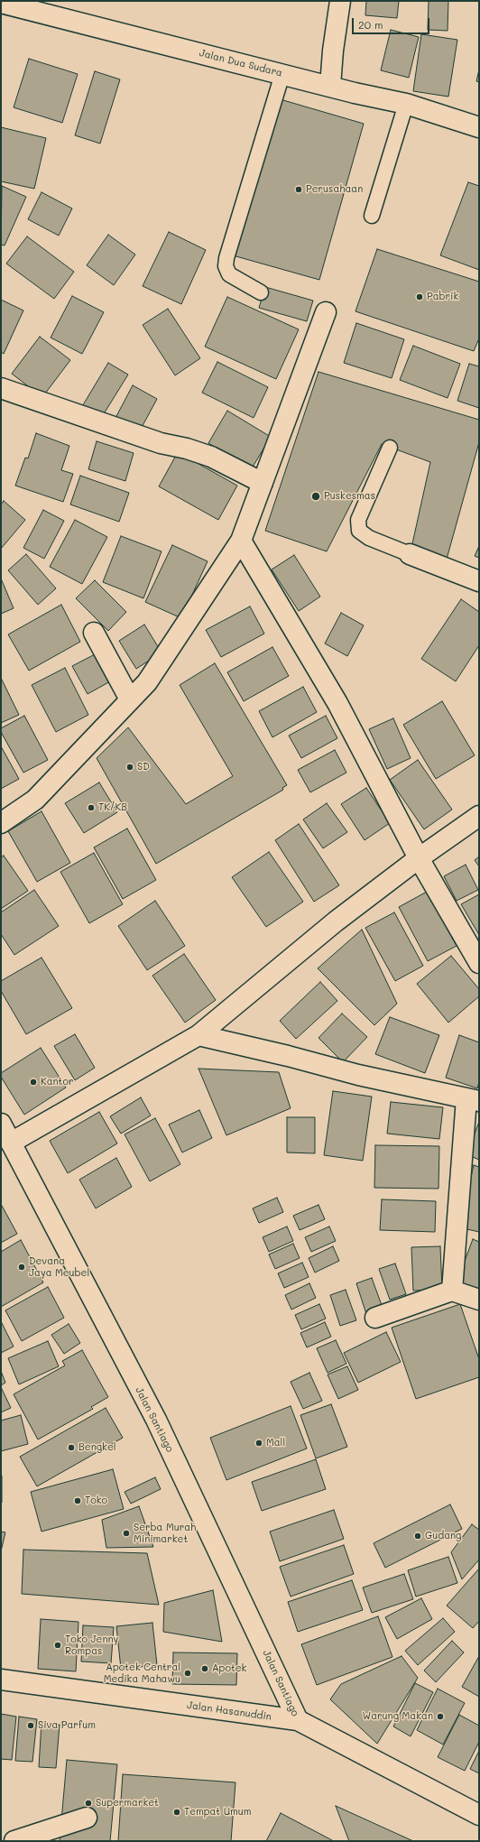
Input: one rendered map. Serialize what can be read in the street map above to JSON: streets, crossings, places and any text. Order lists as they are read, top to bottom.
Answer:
{
  "streets": {
    "main road": ["Jalan Dua Sudara", "Jalan Santiago", "Jalan Hasanuddin"]
  },
  "crossings": [
    ["Jalan Santiago", "Jalan Hasanuddin"]
  ],
  "places": [
    "Perusahaan",
    "Pabrik",
    "Puskesmas",
    "SD",
    "TK/KB",
    "Kantor",
    "Devana Jaya Meubel",
    "Mall",
    "Bengkel",
    "Toko",
    "Serba Murah Minimarket",
    "Gudang",
    "Toko Jenny Rompas",
    "Apotek",
    "Apotek Central Medika Mahawu",
    "Warung Makan",
    "Siva Parfum",
    "Supermarket",
    "Tempat Umum"
  ],
  "scale_bar": "20 m"
}
